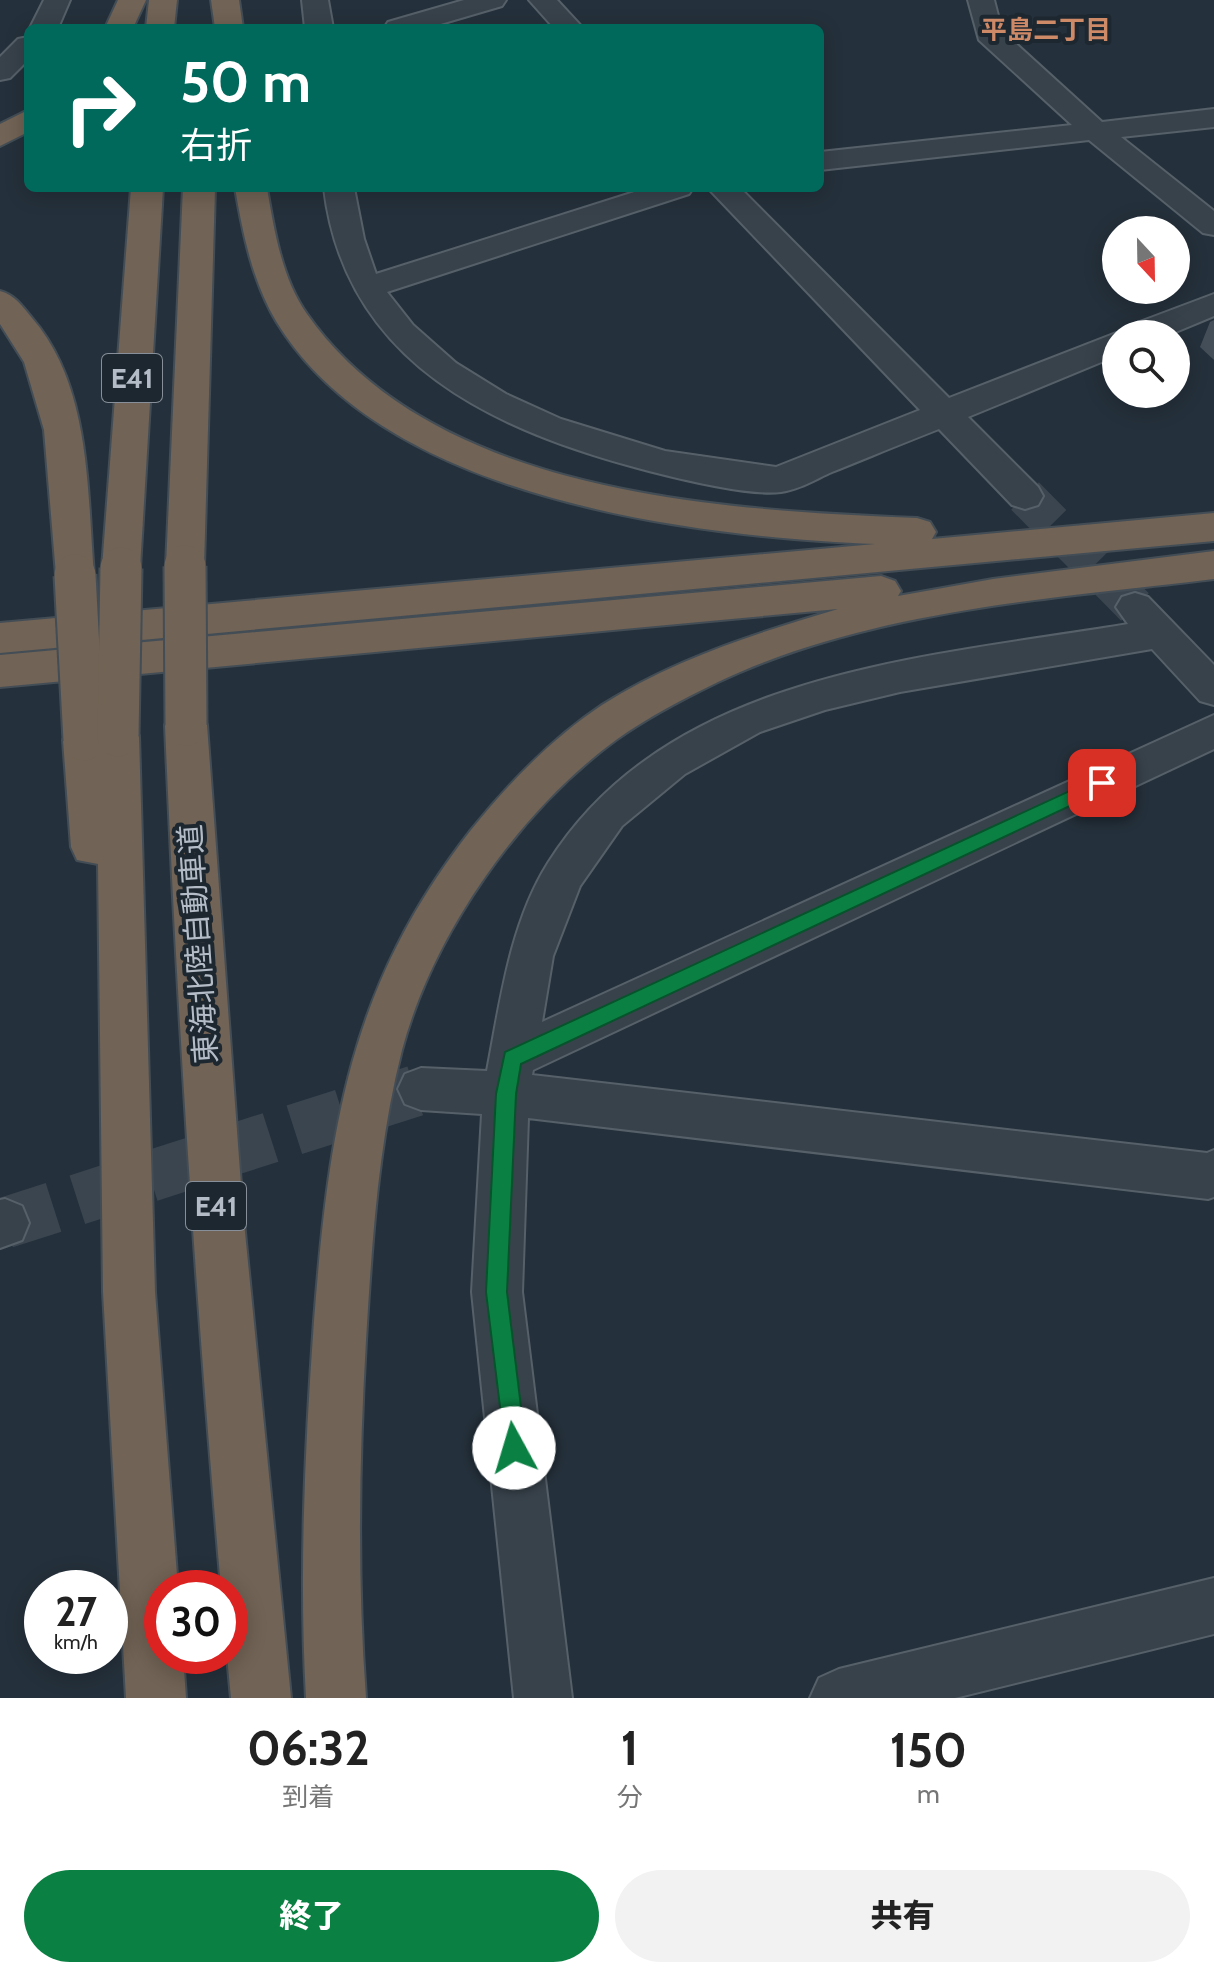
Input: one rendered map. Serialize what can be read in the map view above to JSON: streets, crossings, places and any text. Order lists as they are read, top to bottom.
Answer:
{
  "streets": {
    "highway": ["E41", "東海北陸自動車道"]
  },
  "districts": ["平島二丁目"],
  "north": "bottom",
  "page": {
    "turn": ["50 m", "右折"],
    "speed": "27 km/h",
    "limit": "30",
    "eta": [
      "06:32",
      "到着",
      "1",
      "分",
      "150",
      "m"
    ],
    "buttons": ["終了", "共有"]
  }
}
